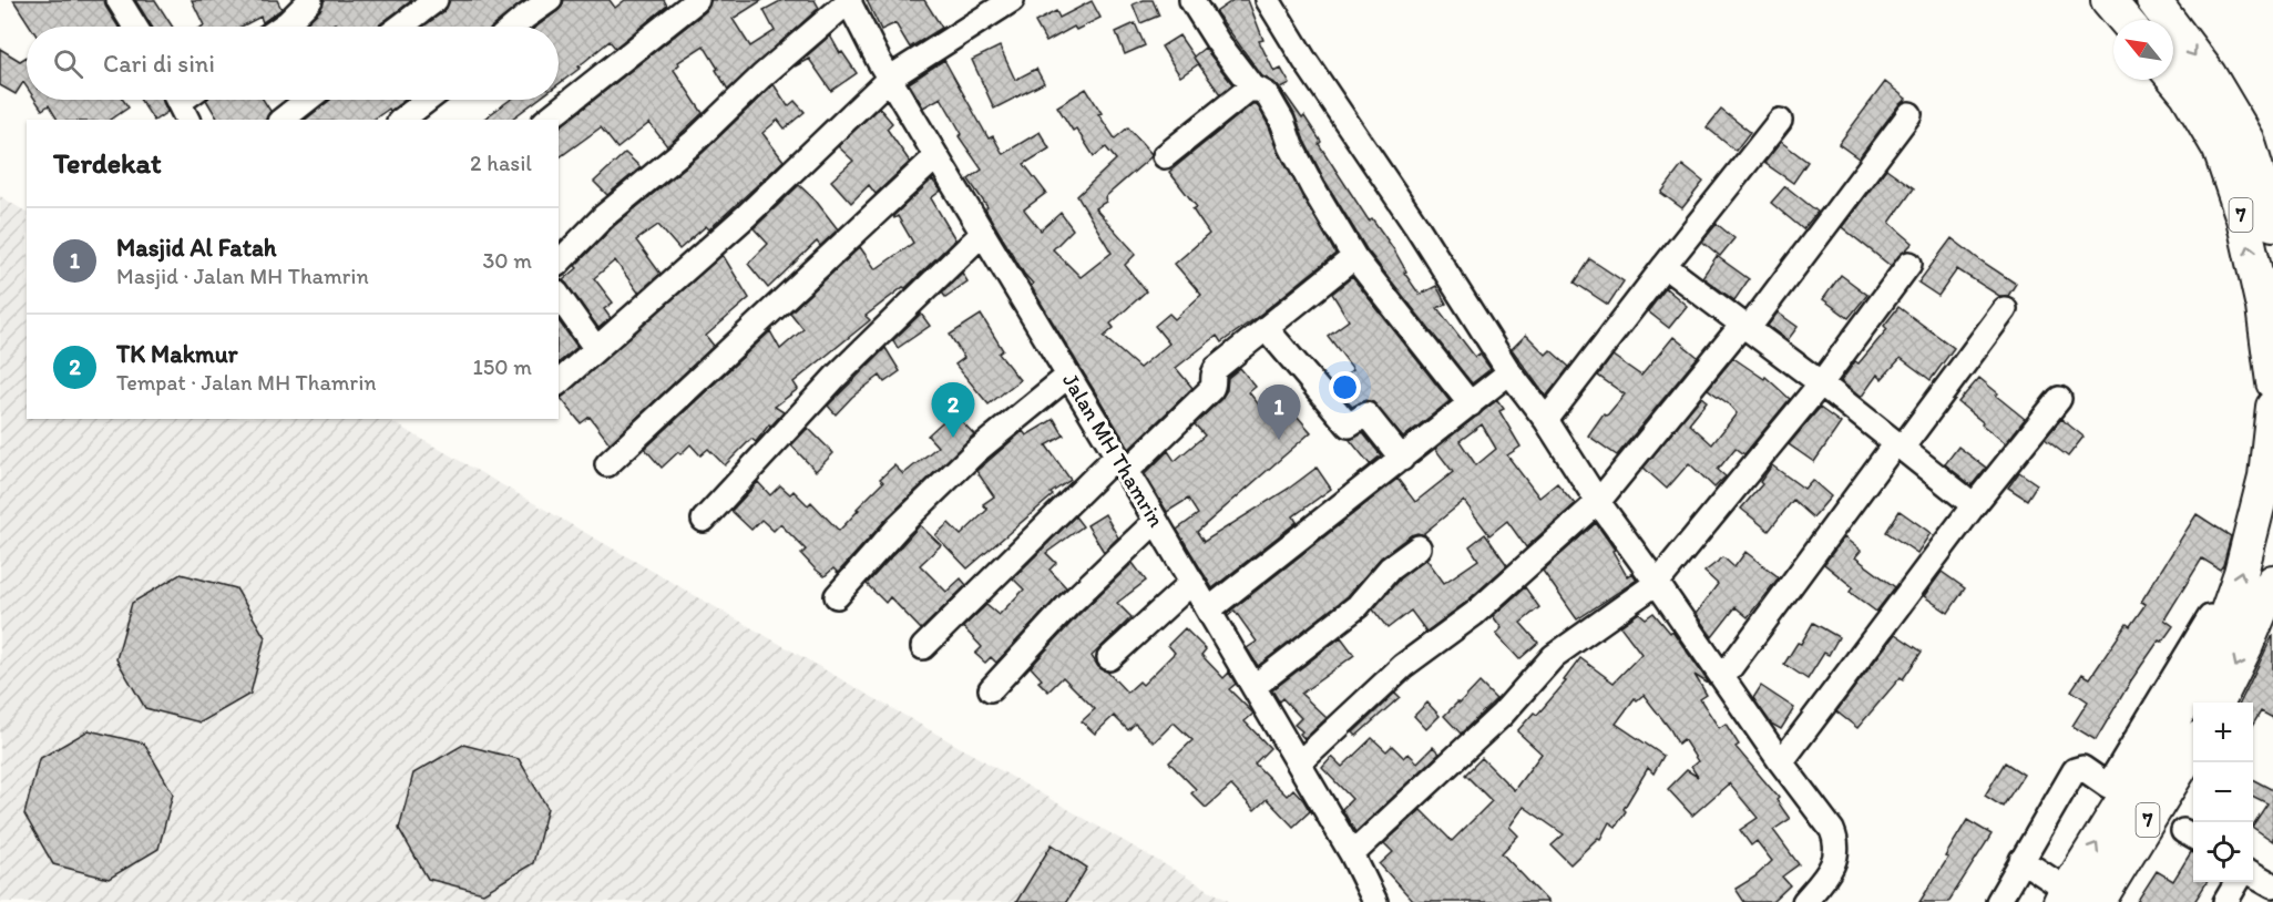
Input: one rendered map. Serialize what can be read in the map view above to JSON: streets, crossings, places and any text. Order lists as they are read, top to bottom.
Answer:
{
  "streets": {
    "highway": ["7"],
    "street": ["Jalan MH Thamrin"]
  },
  "north": "top left",
  "page": {
    "search": "Cari di sini",
    "heading": ["Terdekat", "2 hasil"],
    "list": [
      {
        "mark": "1",
        "name": "Masjid Al Fatah",
        "note": "Masjid · Jalan MH Thamrin",
        "value": "30 m"
      },
      {
        "mark": "2",
        "name": "TK Makmur",
        "note": "Tempat · Jalan MH Thamrin",
        "value": "150 m"
      }
    ],
    "pins": ["2", "1"],
    "map_buttons": ["+", "−"]
  }
}
